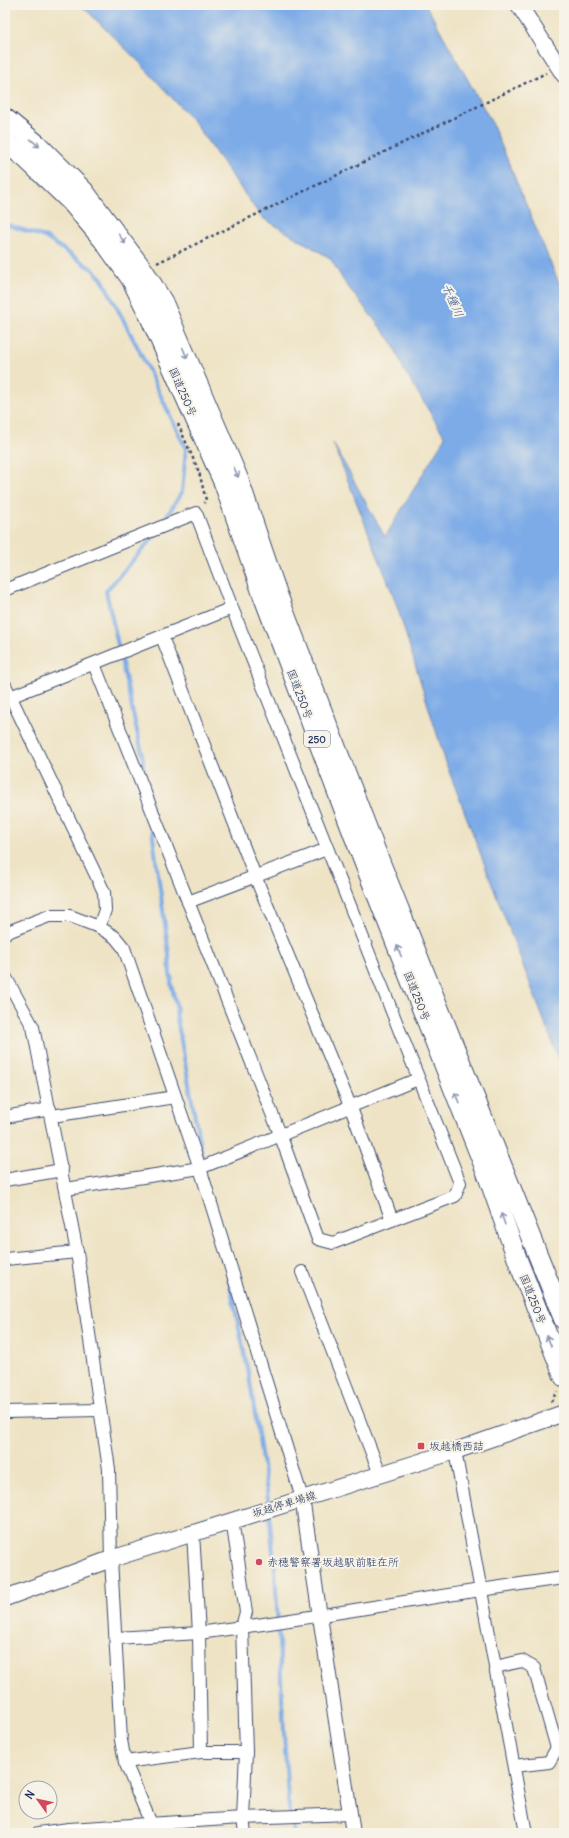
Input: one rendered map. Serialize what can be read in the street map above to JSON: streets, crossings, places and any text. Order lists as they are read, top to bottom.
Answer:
{
  "streets": {
    "highway": ["国道250号", "250"],
    "main road": ["坂越停車場線"]
  },
  "water": ["千種川"],
  "places": {
    "transit": ["坂越橋西詰"],
    "other": ["赤穂警察署坂越駅前駐在所"]
  },
  "north": "top left"
}
